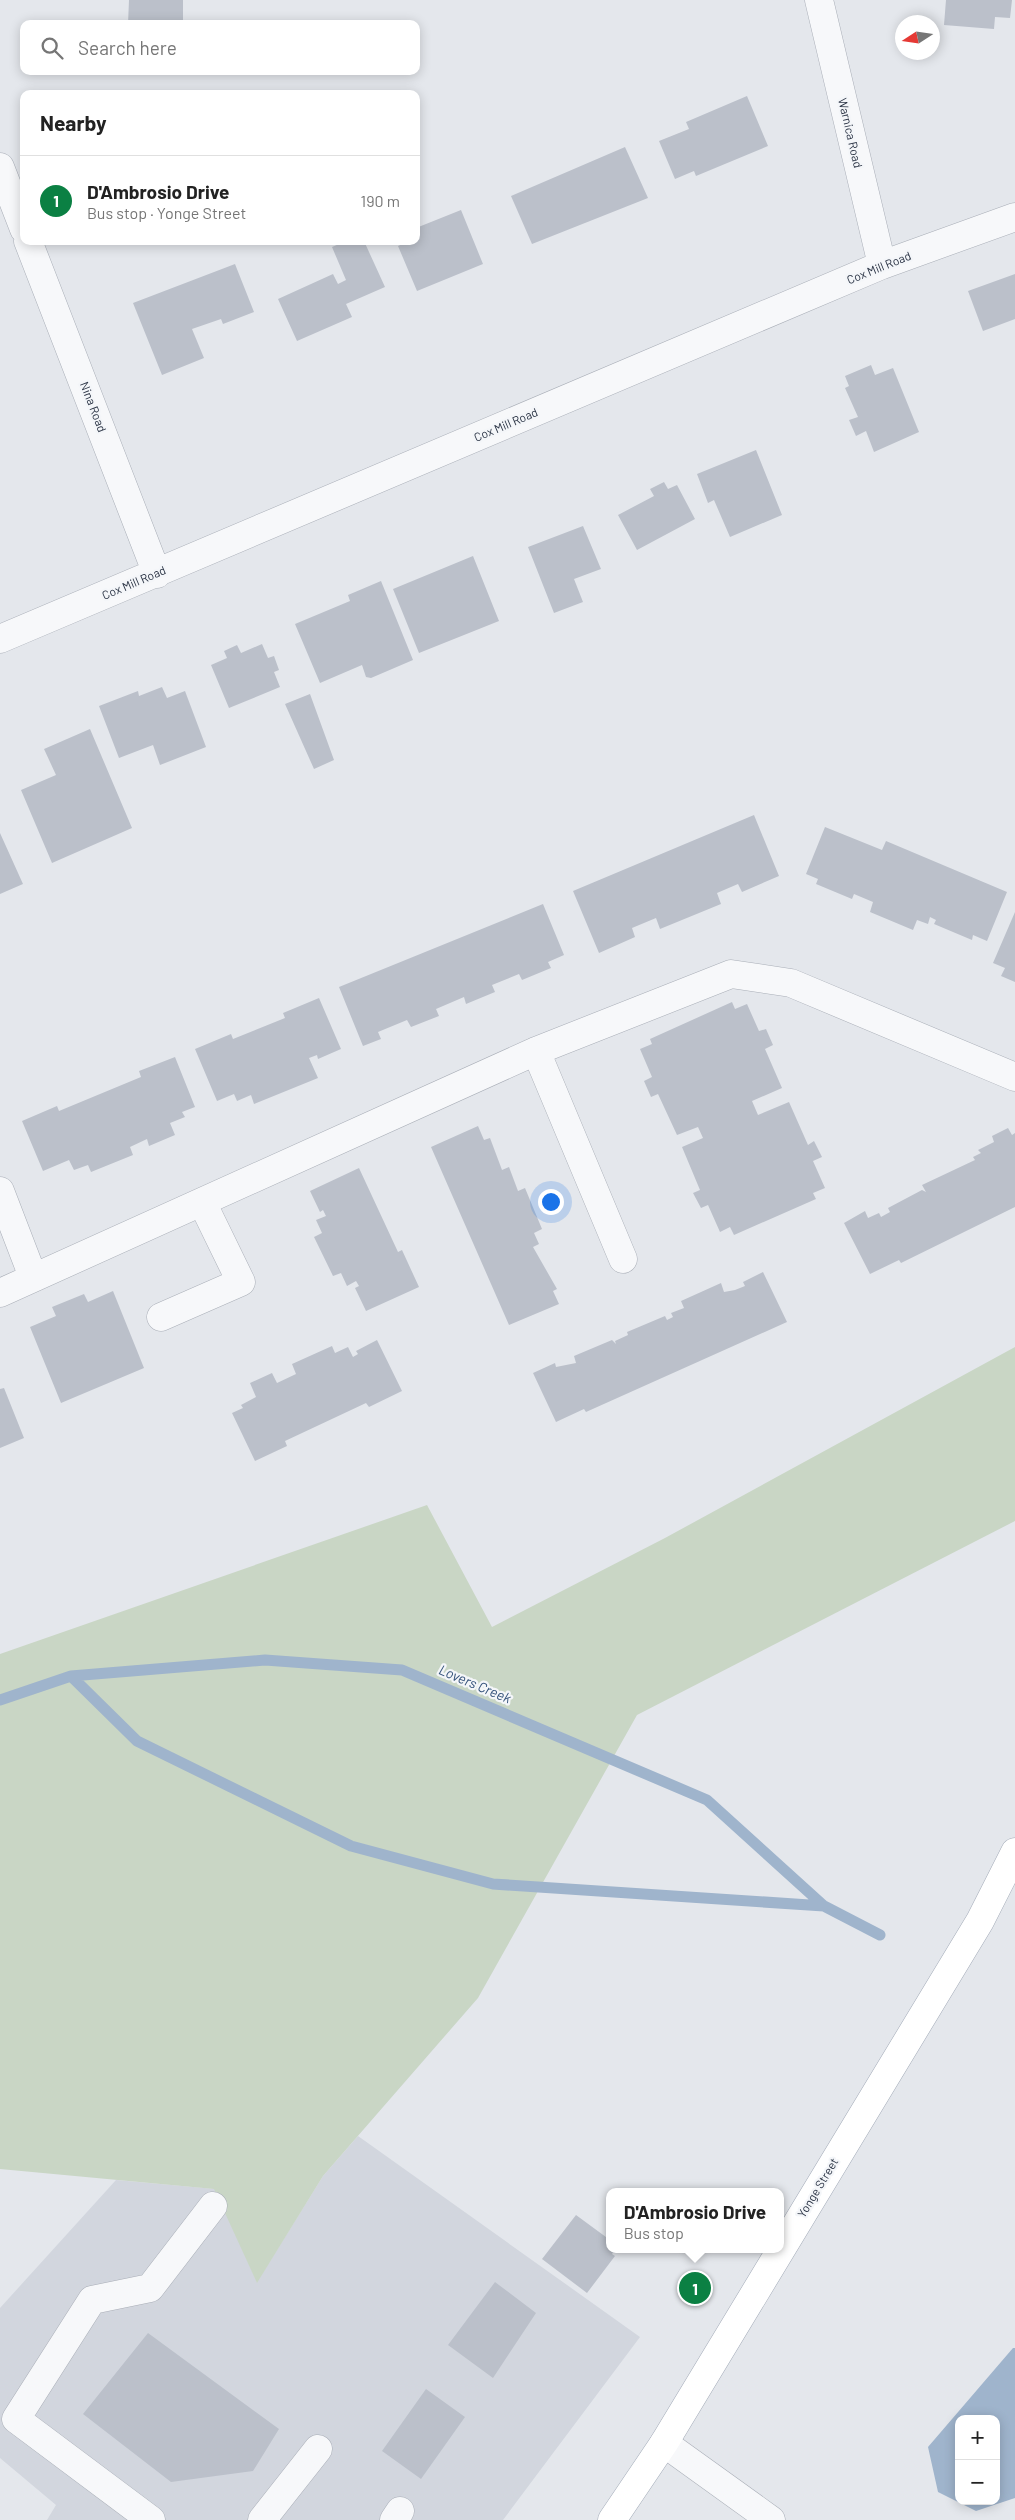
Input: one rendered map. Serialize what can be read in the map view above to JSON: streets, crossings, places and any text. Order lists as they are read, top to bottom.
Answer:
{
  "streets": {
    "main road": ["Yonge Street"],
    "street": ["Warnica Road", "Cox Mill Road", "Nina Road"]
  },
  "crossings": [
    ["Warnica Road", "Cox Mill Road"],
    ["Cox Mill Road", "Nina Road"]
  ],
  "water": ["Lovers Creek"],
  "north": "left",
  "page": {
    "search": "Search here",
    "heading": "Nearby",
    "list": [
      {
        "mark": "1",
        "name": "D'Ambrosio Drive",
        "note": "Bus stop · Yonge Street",
        "value": "190 m"
      }
    ],
    "popup": ["D'Ambrosio Drive", "Bus stop"],
    "pins": "1",
    "map_buttons": ["+", "−"]
  }
}
